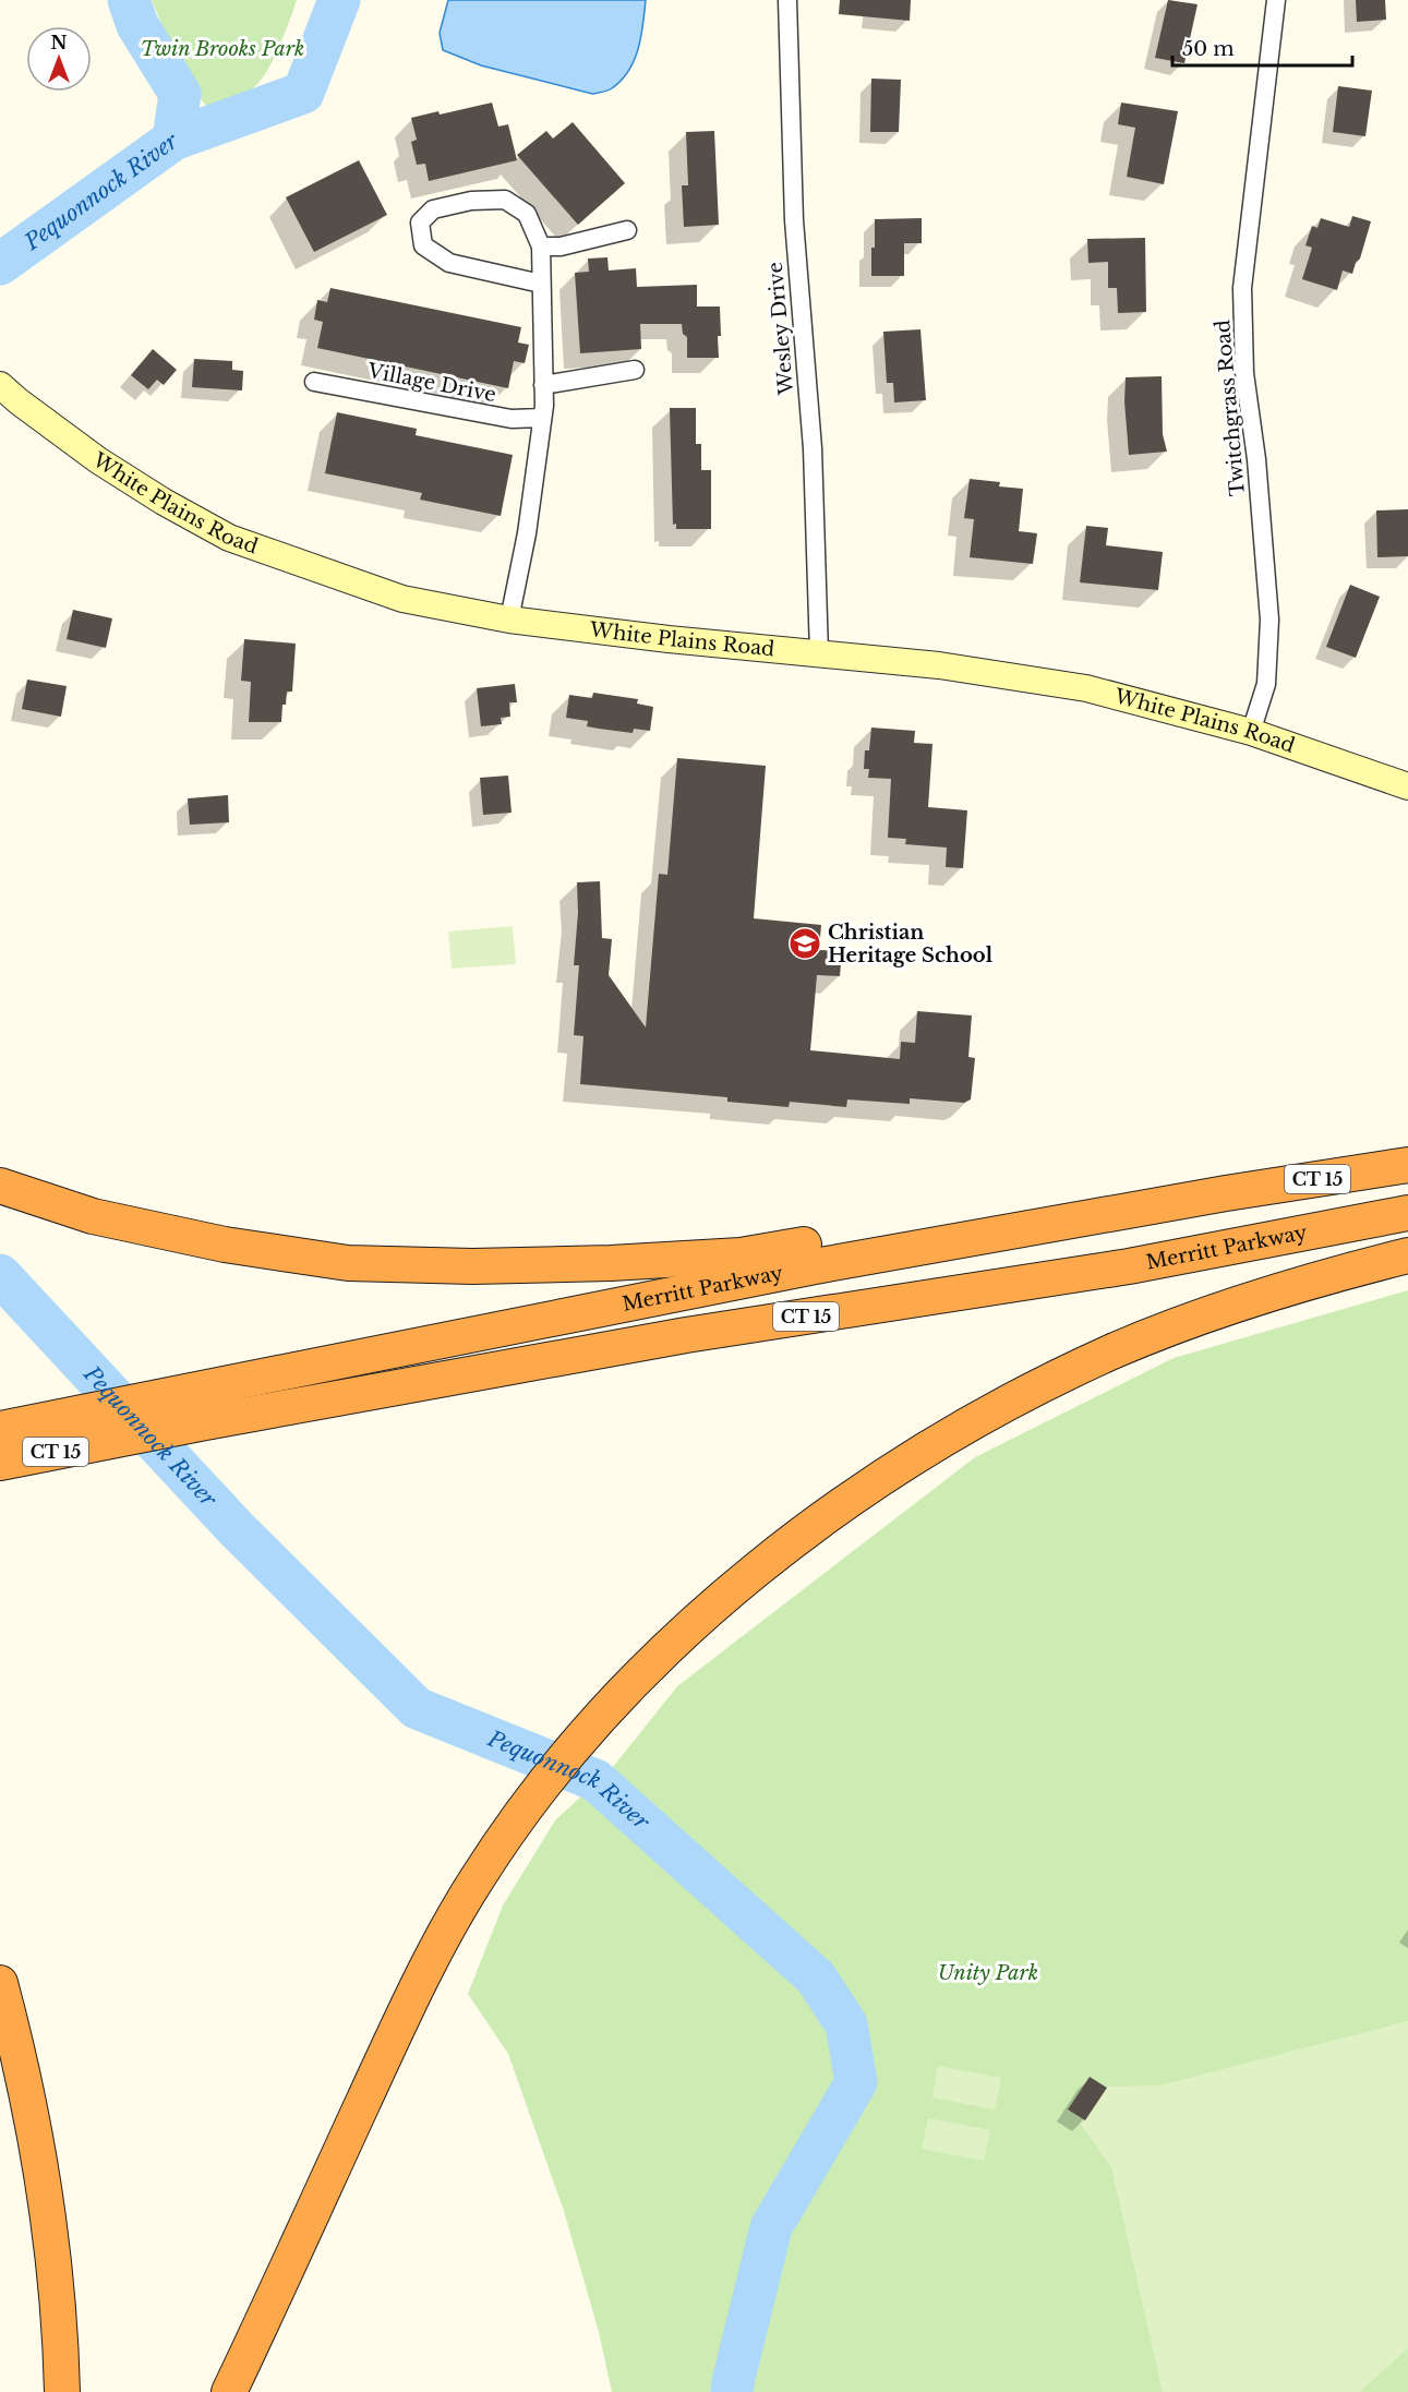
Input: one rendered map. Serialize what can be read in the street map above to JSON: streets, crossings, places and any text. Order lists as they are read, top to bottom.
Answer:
{
  "streets": {
    "highway": ["CT 15", "Merritt Parkway"],
    "main road": ["White Plains Road"],
    "street": ["Wesley Drive", "Village Drive", "Twitchgrass Road"]
  },
  "crossings": [
    ["Wesley Drive", "White Plains Road"],
    ["Twitchgrass Road", "White Plains Road"]
  ],
  "water": ["Pequonnock River"],
  "parks": ["Twin Brooks Park", "Unity Park"],
  "places": {
    "school or university": ["Christian Heritage School"]
  },
  "scale_bar": "50 m",
  "north": "top"
}
